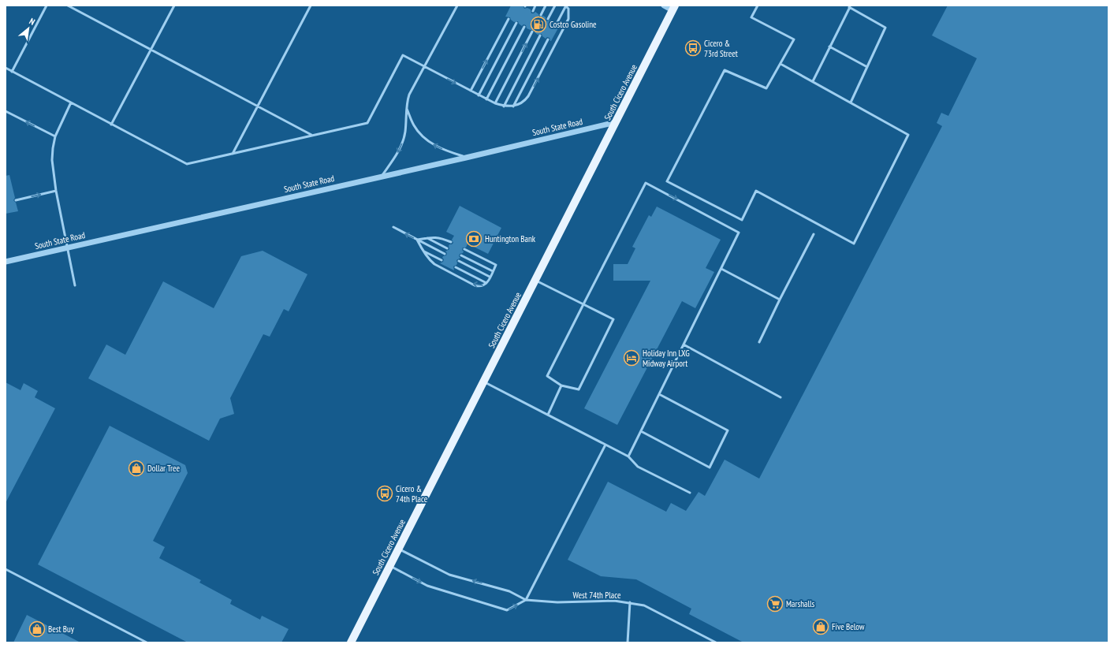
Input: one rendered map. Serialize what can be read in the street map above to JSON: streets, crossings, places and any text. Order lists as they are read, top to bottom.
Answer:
{
  "streets": {
    "main road": ["South Cicero Avenue"],
    "street": ["South State Road"],
    "lane": ["West 74th Place"]
  },
  "crossings": [
    ["South Cicero Avenue", "South State Road"],
    ["South Cicero Avenue", "West 74th Place"]
  ],
  "places": {
    "fuel station": ["Costco Gasoline"],
    "bus stop": ["Cicero & 73rd Street", "Cicero & 74th Place"],
    "bank": ["Huntington Bank"],
    "hotel": ["Holiday Inn LXG Midway Airport"],
    "shop": ["Dollar Tree", "Five Below", "Best Buy"],
    "supermarket": ["Marshalls"]
  },
  "north": "top right"
}
